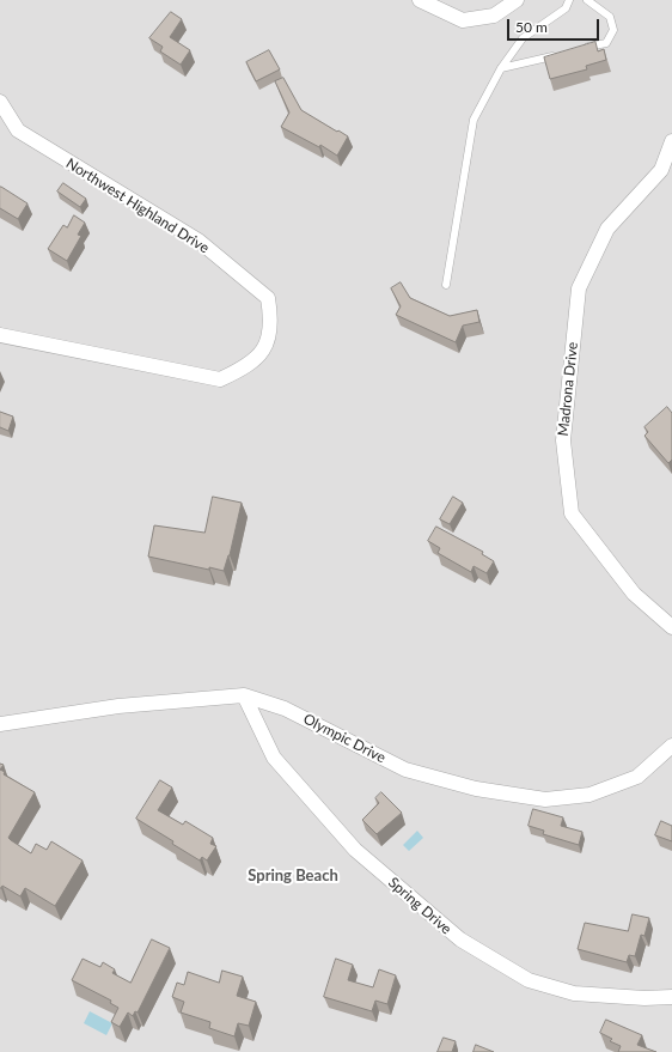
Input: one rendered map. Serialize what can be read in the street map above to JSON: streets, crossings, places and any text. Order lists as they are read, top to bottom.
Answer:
{
  "streets": {
    "street": [
      "Northwest Highland Drive",
      "Madrona Drive",
      "Olympic Drive",
      "Spring Drive"
    ]
  },
  "crossings": [
    ["Olympic Drive", "Spring Drive"]
  ],
  "districts": ["Spring Beach"],
  "scale_bar": "50 m"
}
